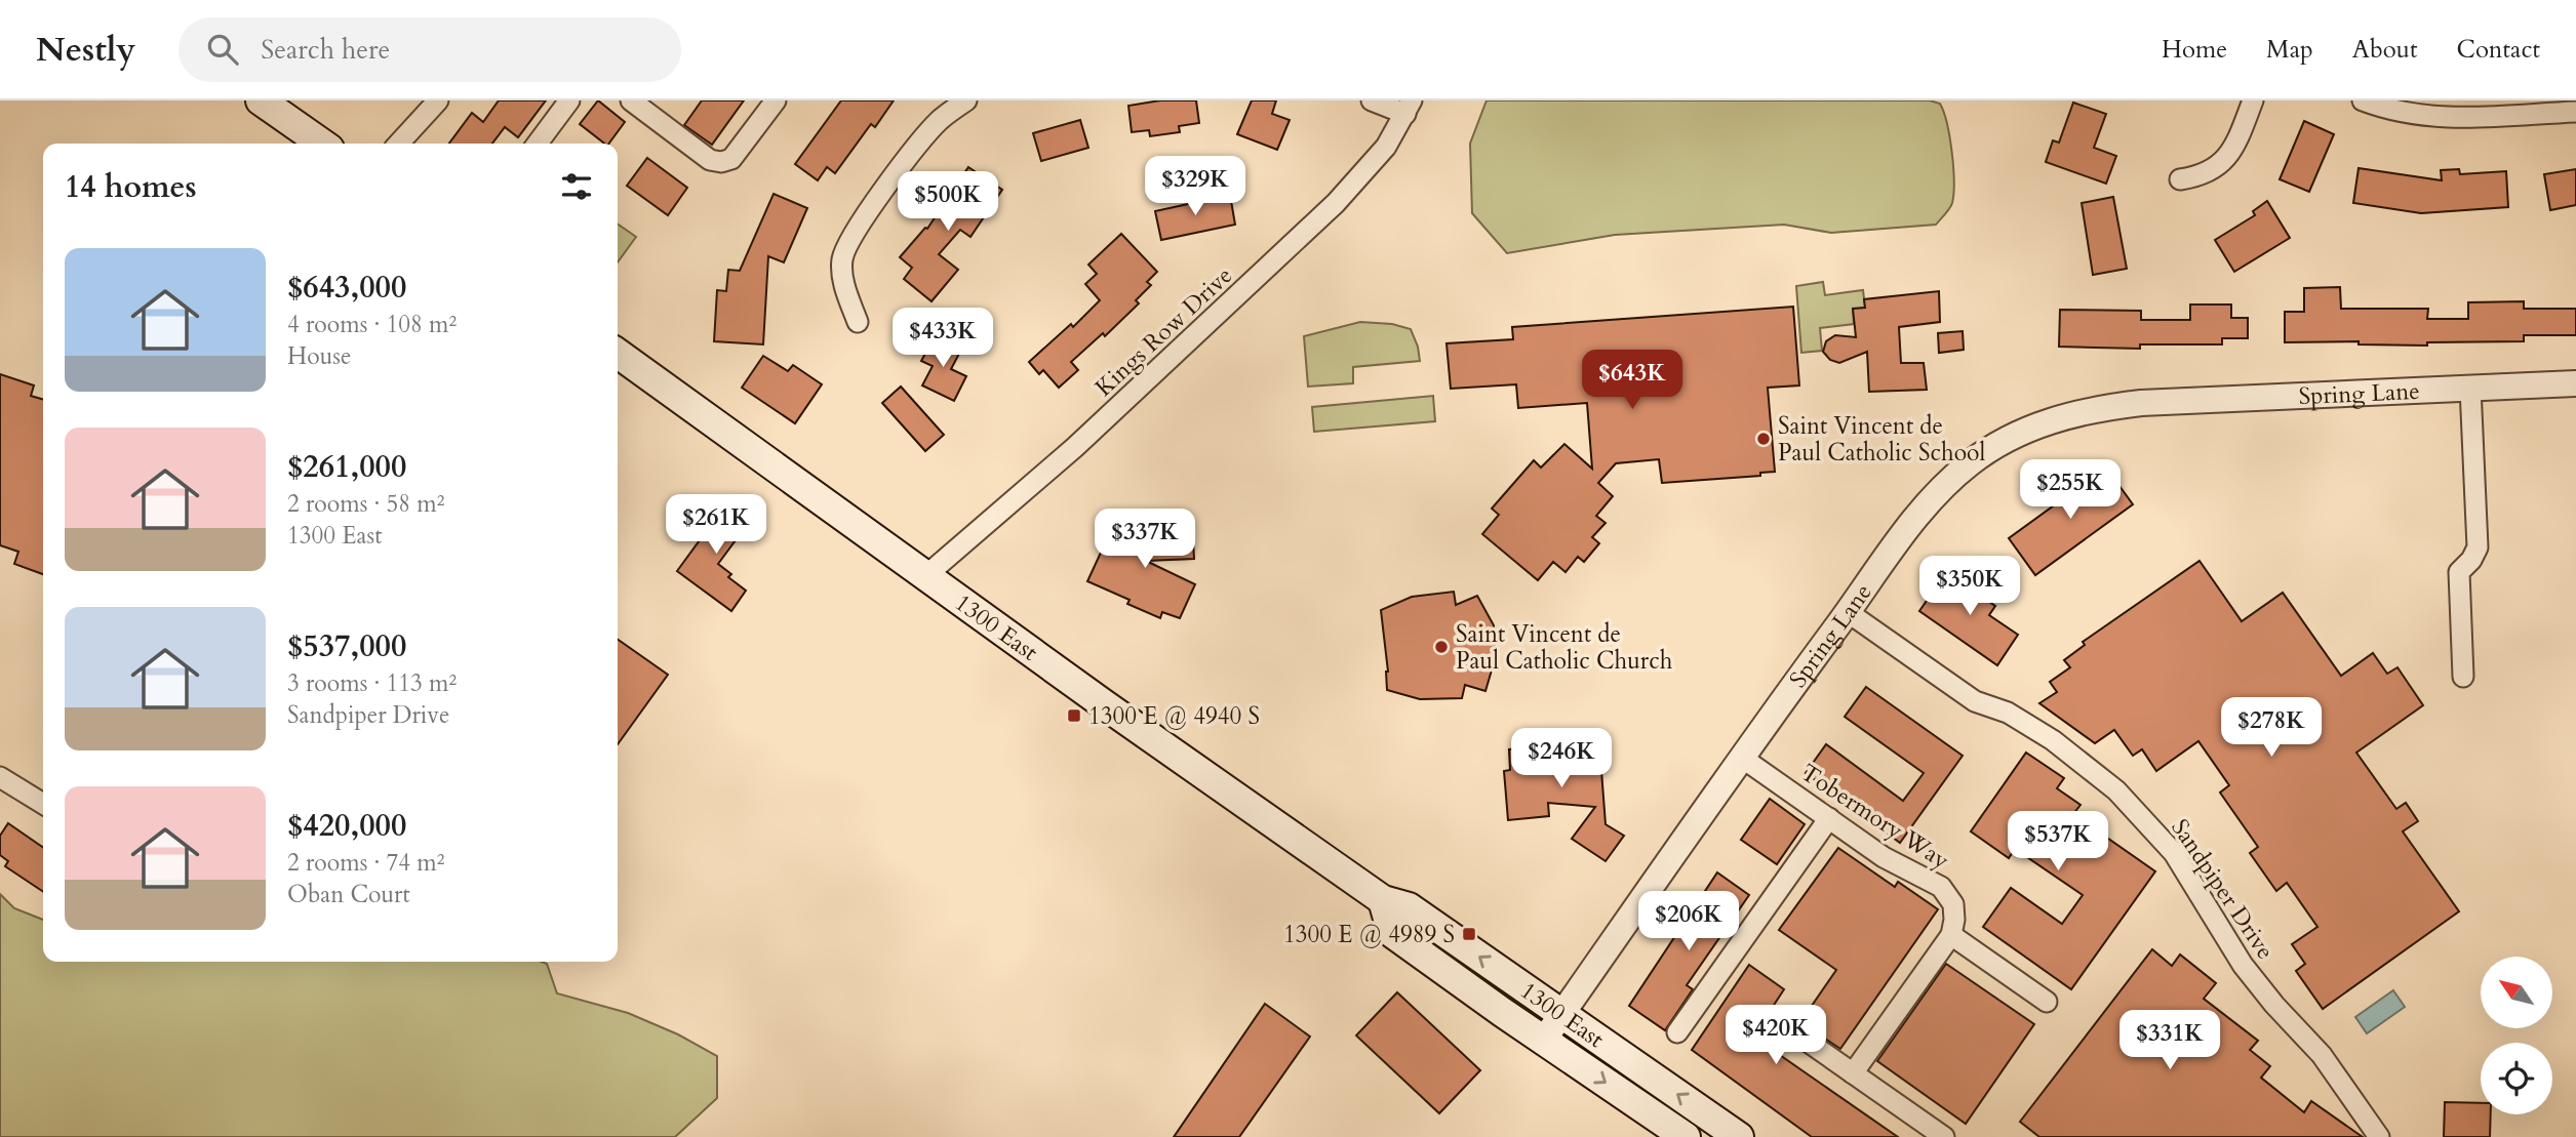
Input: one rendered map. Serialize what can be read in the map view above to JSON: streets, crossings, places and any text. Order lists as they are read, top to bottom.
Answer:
{
  "streets": {
    "main road": ["1300 East"],
    "street": [
      "Kings Row Drive",
      "Spring Lane",
      "Tobermory Way",
      "Sandpiper Drive"
    ]
  },
  "crossings": [
    ["Kings Row Drive", "1300 East"],
    ["Spring Lane", "1300 East"],
    ["Spring Lane", "Tobermory Way"],
    ["Spring Lane", "Sandpiper Drive"]
  ],
  "places": {
    "other": ["Saint Vincent de Paul Catholic School", "Saint Vincent de Paul Catholic Church"],
    "transit": ["1300 E @ 4940 S", "1300 E @ 4989 S"]
  },
  "north": "top left",
  "page": {
    "header": "Nestly",
    "search": "Search here",
    "nav": [
      "Home",
      "Map",
      "About",
      "Contact"
    ],
    "heading": "14 homes",
    "price": [
      "$329K",
      "$500K",
      "$433K",
      "$643K",
      "$255K",
      "$261K",
      "$337K",
      "$350K",
      "$278K",
      "$246K",
      "$537K",
      "$206K",
      "$420K",
      "$331K"
    ],
    "list": [
      {
        "name": "$643,000",
        "note": "4 rooms · 108 m² · House"
      },
      {
        "name": "$261,000",
        "note": "2 rooms · 58 m² · 1300 East"
      },
      {
        "name": "$537,000",
        "note": "3 rooms · 113 m² · Sandpiper Drive"
      },
      {
        "name": "$420,000",
        "note": "2 rooms · 74 m² · Oban Court"
      }
    ]
  }
}
